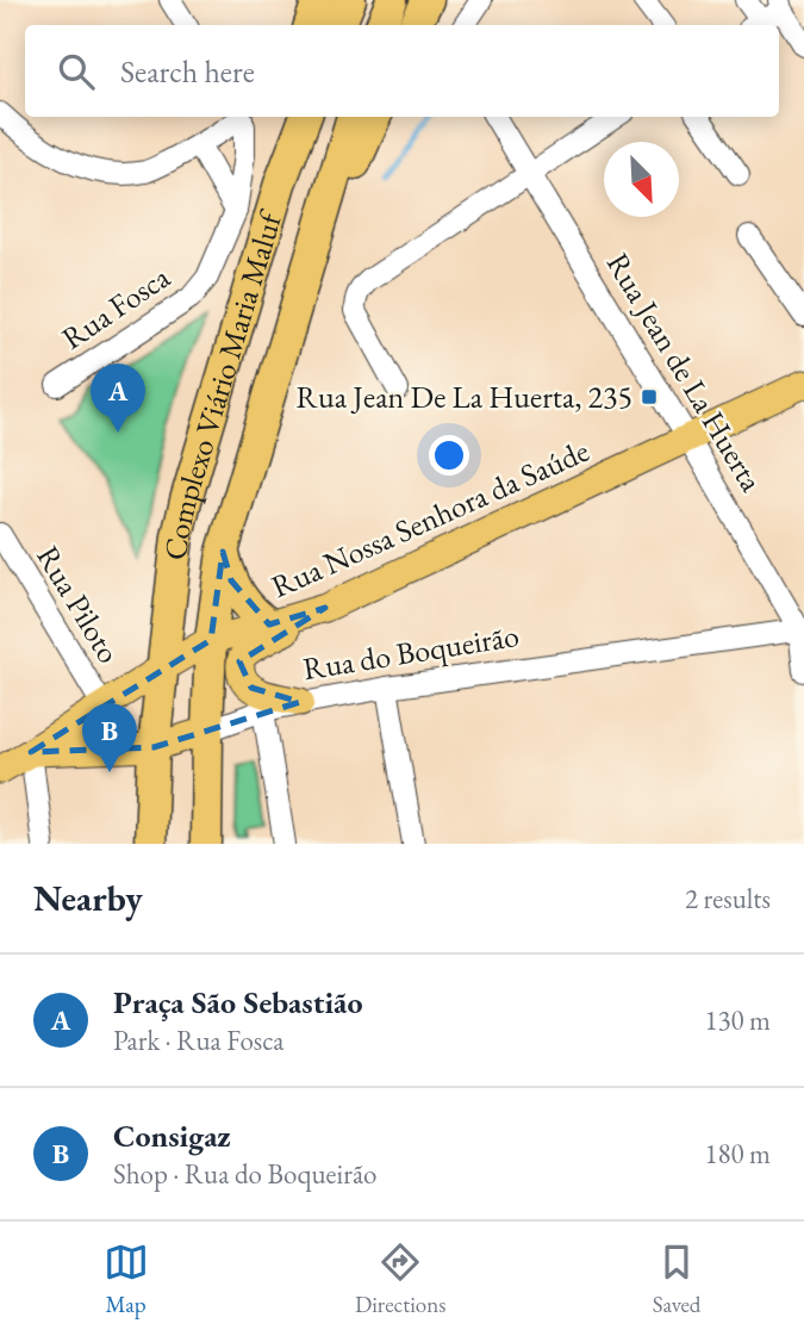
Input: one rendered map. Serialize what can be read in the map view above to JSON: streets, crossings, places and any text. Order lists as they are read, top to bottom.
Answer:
{
  "streets": {
    "highway": ["Complexo Viário Maria Maluf"],
    "main road": ["Rua Nossa Senhora da Saúde", "Rua do Boqueirão"],
    "street": ["Rua Fosca", "Rua Jean de La Huerta", "Rua Piloto"]
  },
  "crossings": [
    ["Rua Jean de La Huerta", "Rua Nossa Senhora da Saúde"],
    ["Rua Jean de La Huerta", "Rua do Boqueirão"],
    ["Complexo Viário Maria Maluf", "Rua Nossa Senhora da Saúde"],
    ["Complexo Viário Maria Maluf", "Rua do Boqueirão"],
    ["Rua Nossa Senhora da Saúde", "Rua Piloto"],
    ["Rua Nossa Senhora da Saúde", "Rua do Boqueirão"]
  ],
  "places": {
    "transit": ["Rua Jean De La Huerta, 235"]
  },
  "north": "bottom right",
  "page": {
    "search": "Search here",
    "pins": ["A", "B"],
    "heading": ["Nearby", "2 results"],
    "list": [
      {
        "mark": "A",
        "name": "Praça São Sebastião",
        "note": "Park · Rua Fosca",
        "value": "130 m"
      },
      {
        "mark": "B",
        "name": "Consigaz",
        "note": "Shop · Rua do Boqueirão",
        "value": "180 m"
      }
    ],
    "nav": ["Map", "Directions", "Saved"]
  }
}
